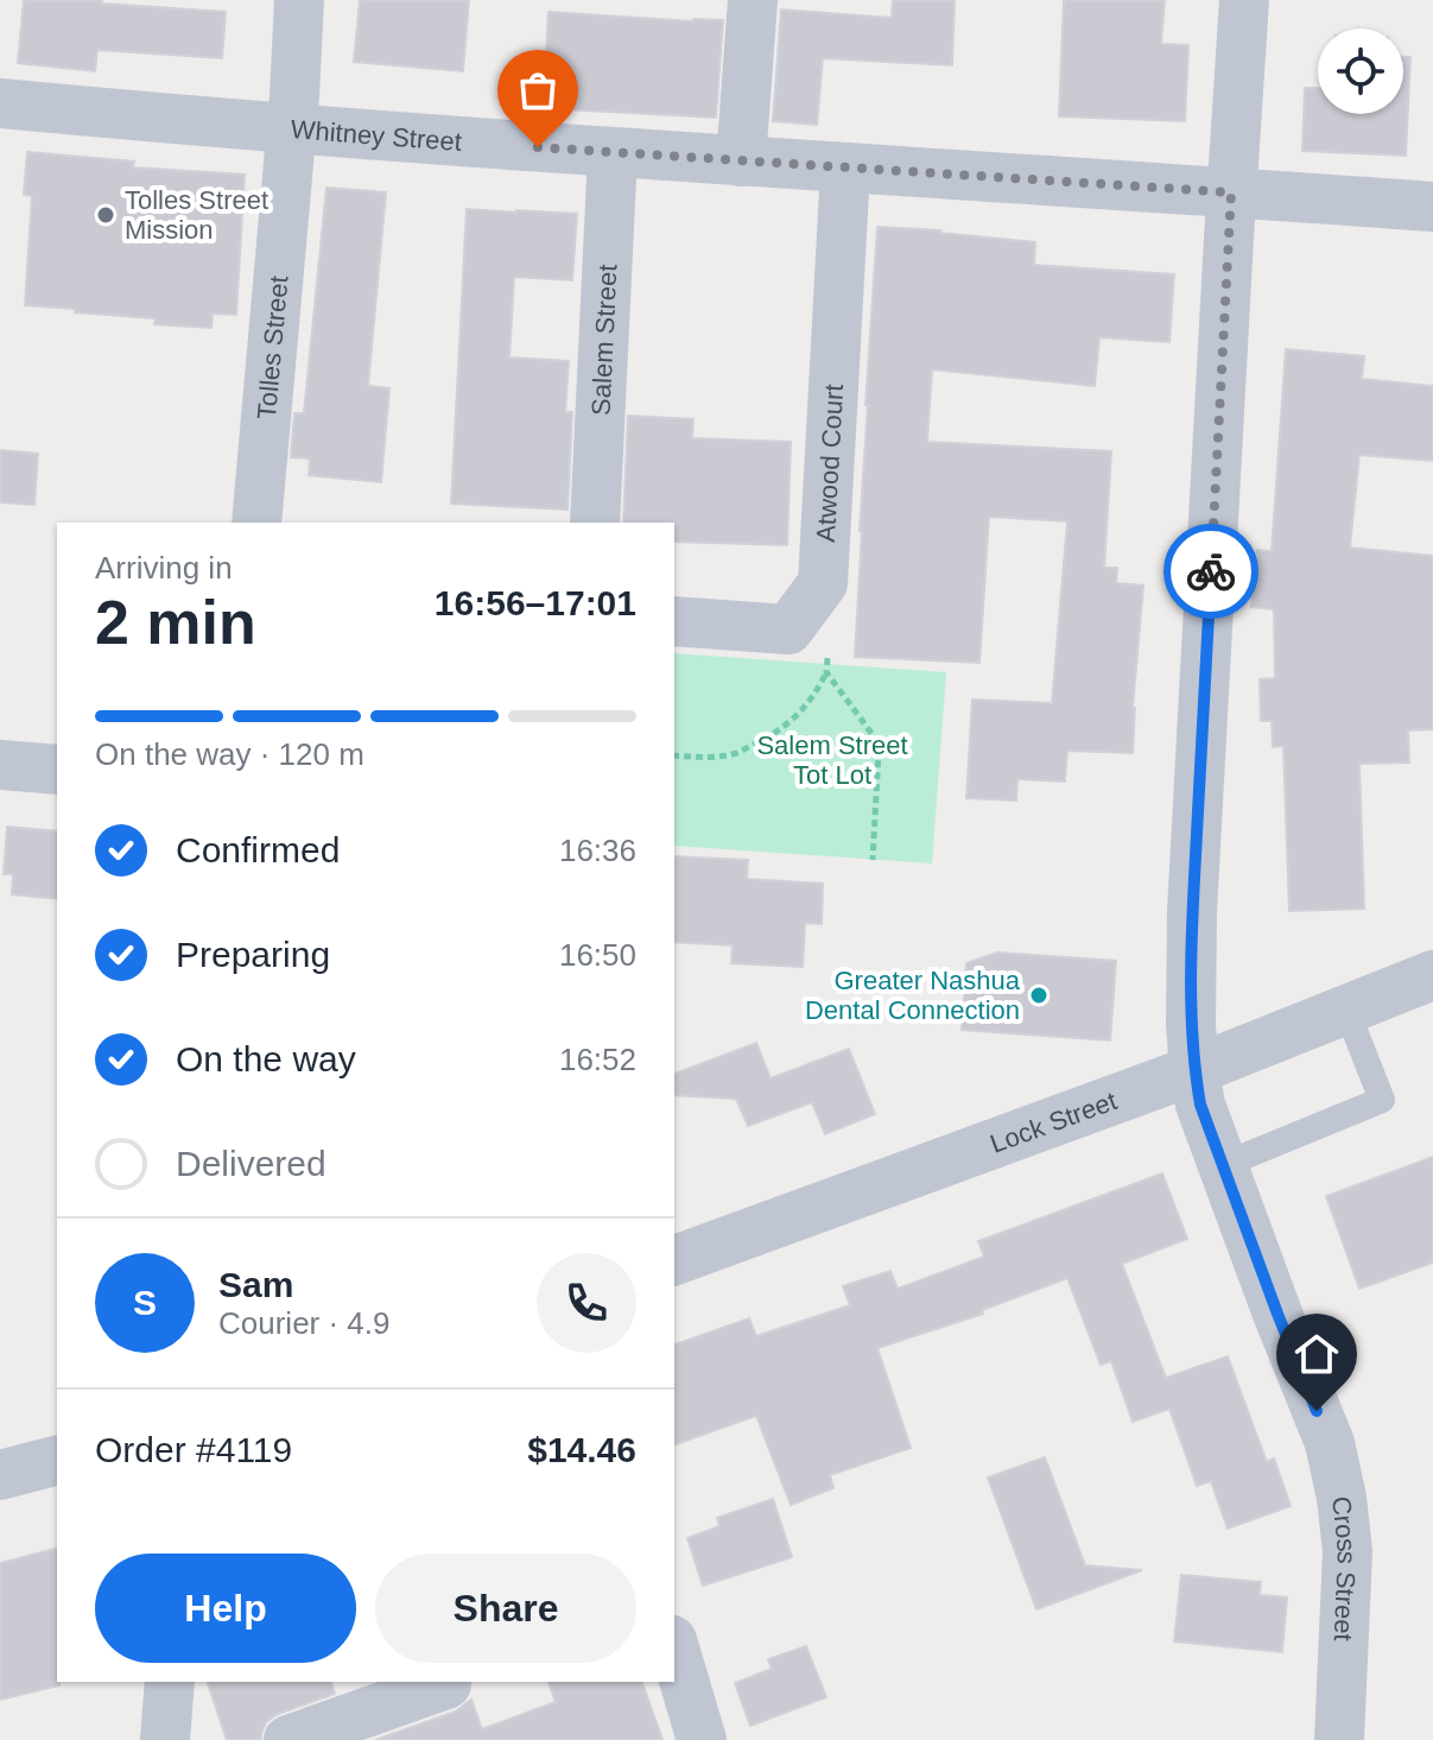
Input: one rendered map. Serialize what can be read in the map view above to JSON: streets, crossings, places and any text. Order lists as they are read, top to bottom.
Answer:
{
  "streets": {
    "street": [
      "Whitney Street",
      "Salem Street",
      "Tolles Street",
      "Atwood Court",
      "Lock Street",
      "Cross Street"
    ]
  },
  "crossings": [
    ["Whitney Street", "Salem Street"],
    ["Whitney Street", "Tolles Street"],
    ["Whitney Street", "Atwood Court"],
    ["Whitney Street", "Cross Street"],
    ["Lock Street", "Cross Street"]
  ],
  "parks": ["Salem Street Tot Lot"],
  "places": ["Tolles Street Mission", "Greater Nashua Dental Connection"],
  "page": {
    "heading": ["2 min", "Arriving in", "16:56–17:01"],
    "panel": [
      "Sam",
      "Courier · 4.9",
      "Order #4119",
      "$14.46"
    ],
    "bar": "On the way · 120 m",
    "list": [
      ["Confirmed", "16:36"],
      ["Preparing", "16:50"],
      ["On the way", "16:52"],
      "Delivered"
    ],
    "round": "S",
    "buttons": ["Help", "Share"]
  }
}
